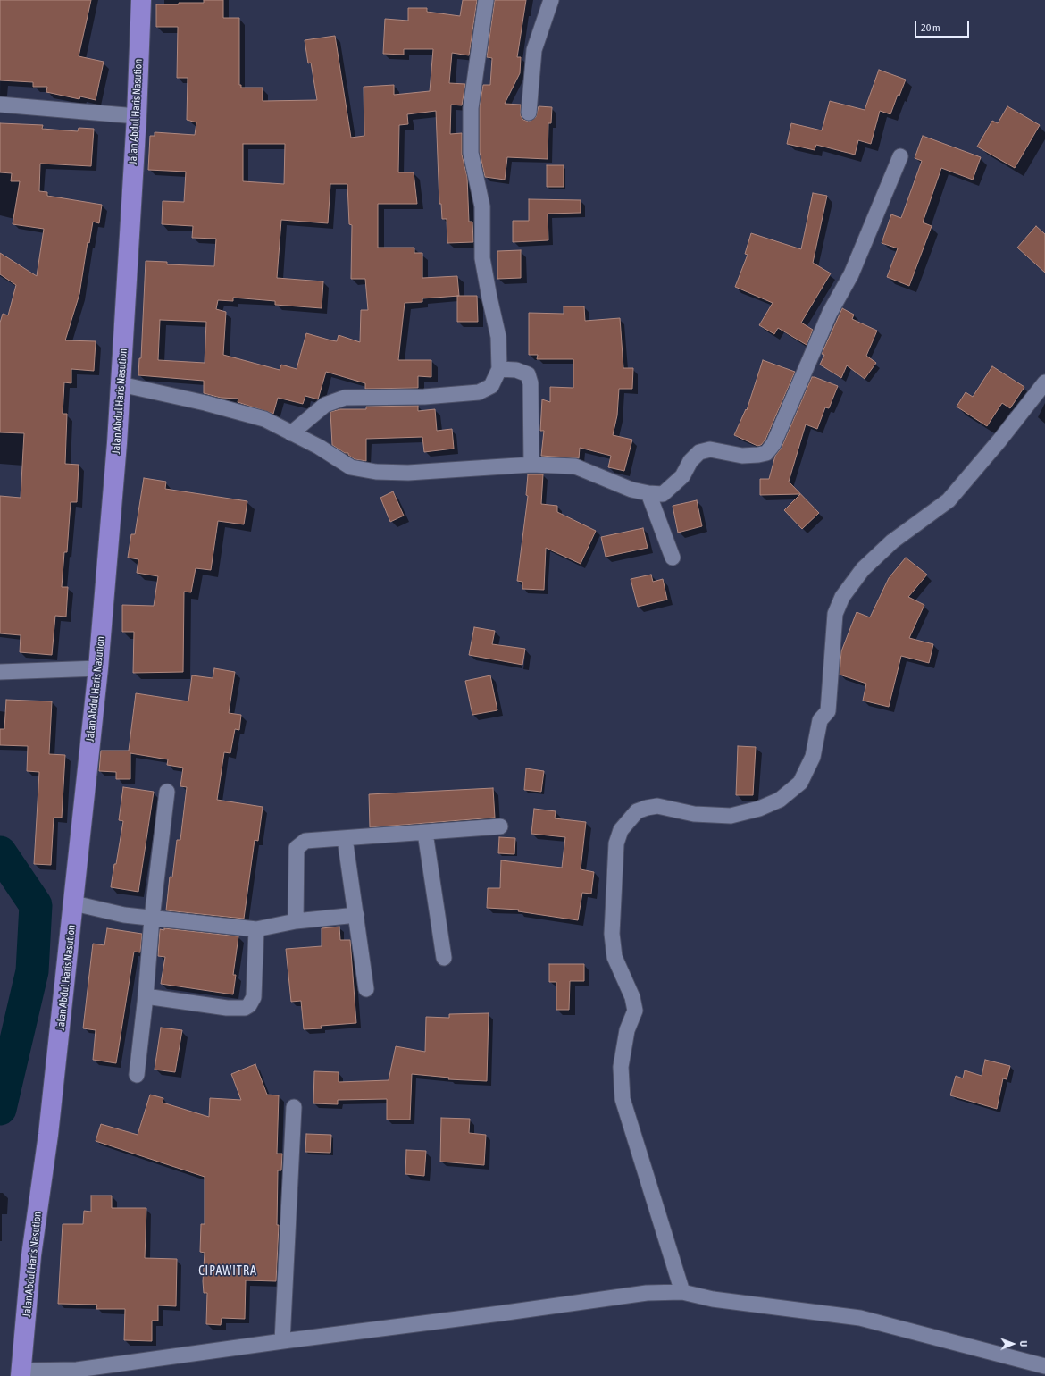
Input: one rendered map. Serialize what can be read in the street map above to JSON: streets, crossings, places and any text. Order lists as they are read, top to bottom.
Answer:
{
  "streets": {
    "main road": ["Jalan Abdul Haris Nasution"]
  },
  "districts": ["CIPAWITRA"],
  "scale_bar": "20 m",
  "north": "right"
}
